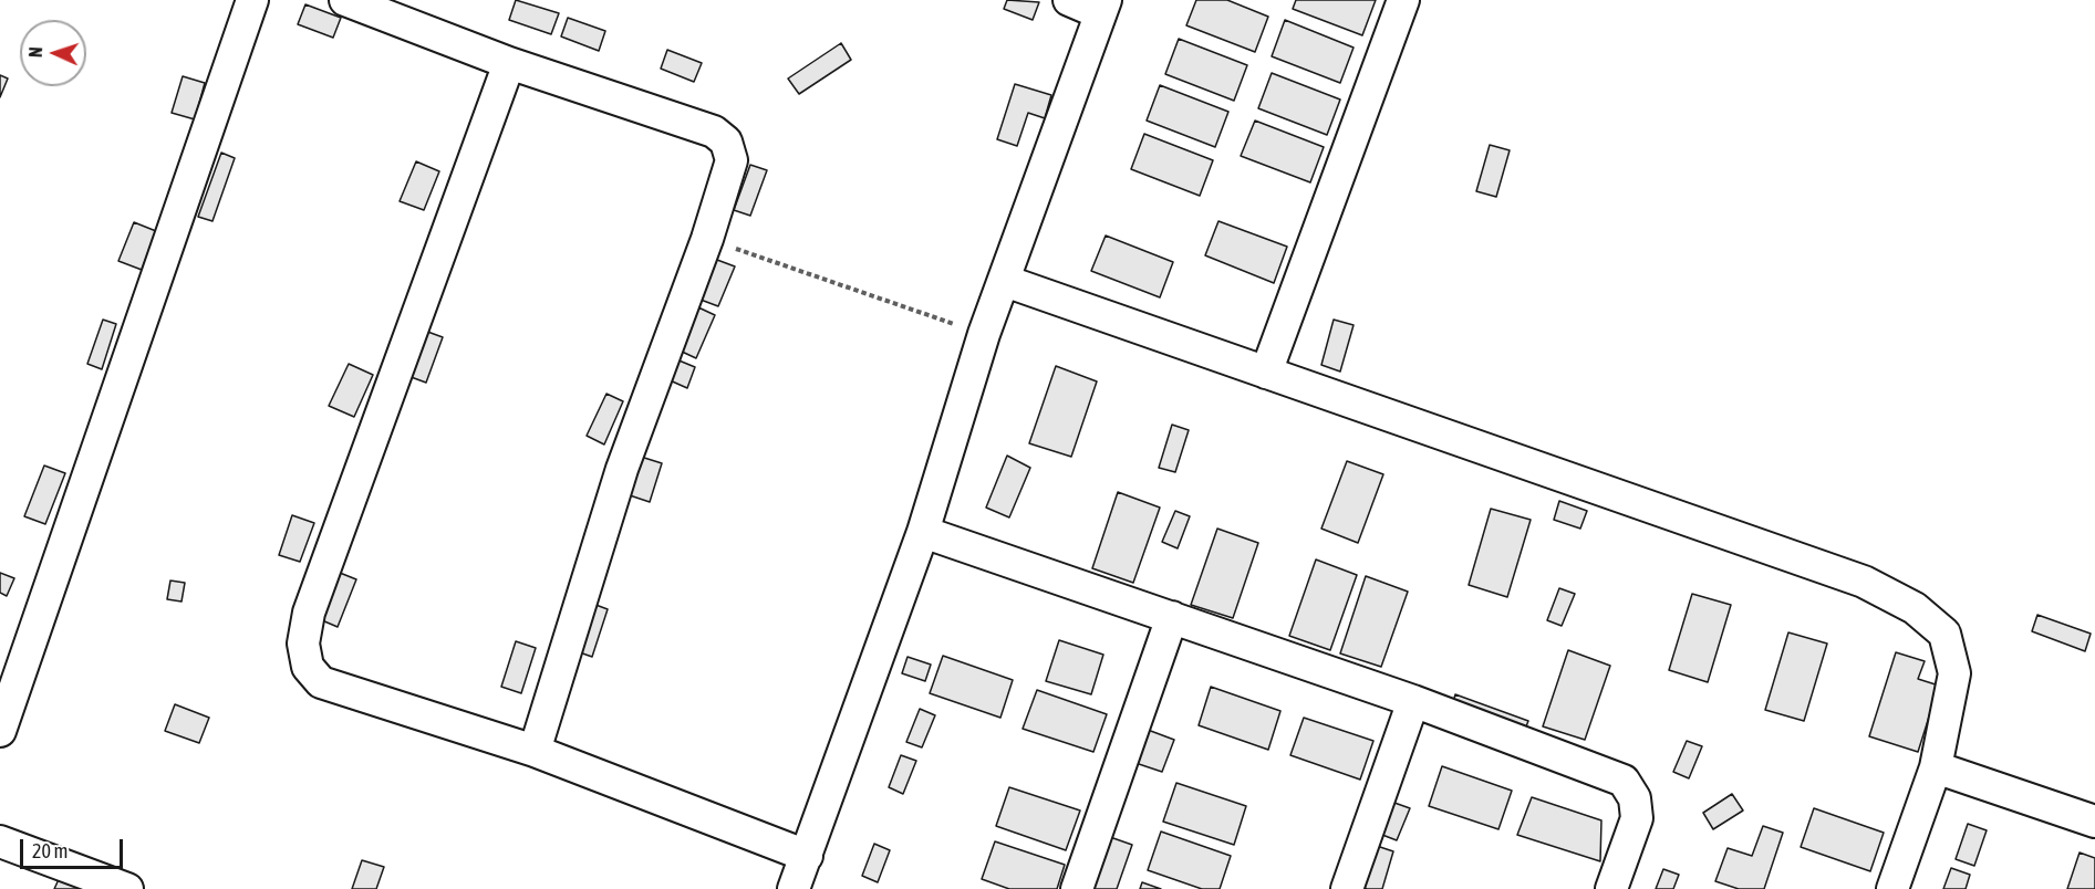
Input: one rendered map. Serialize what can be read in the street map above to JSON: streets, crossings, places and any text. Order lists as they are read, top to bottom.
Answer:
{
  "scale_bar": "20 m",
  "north": "left"
}
